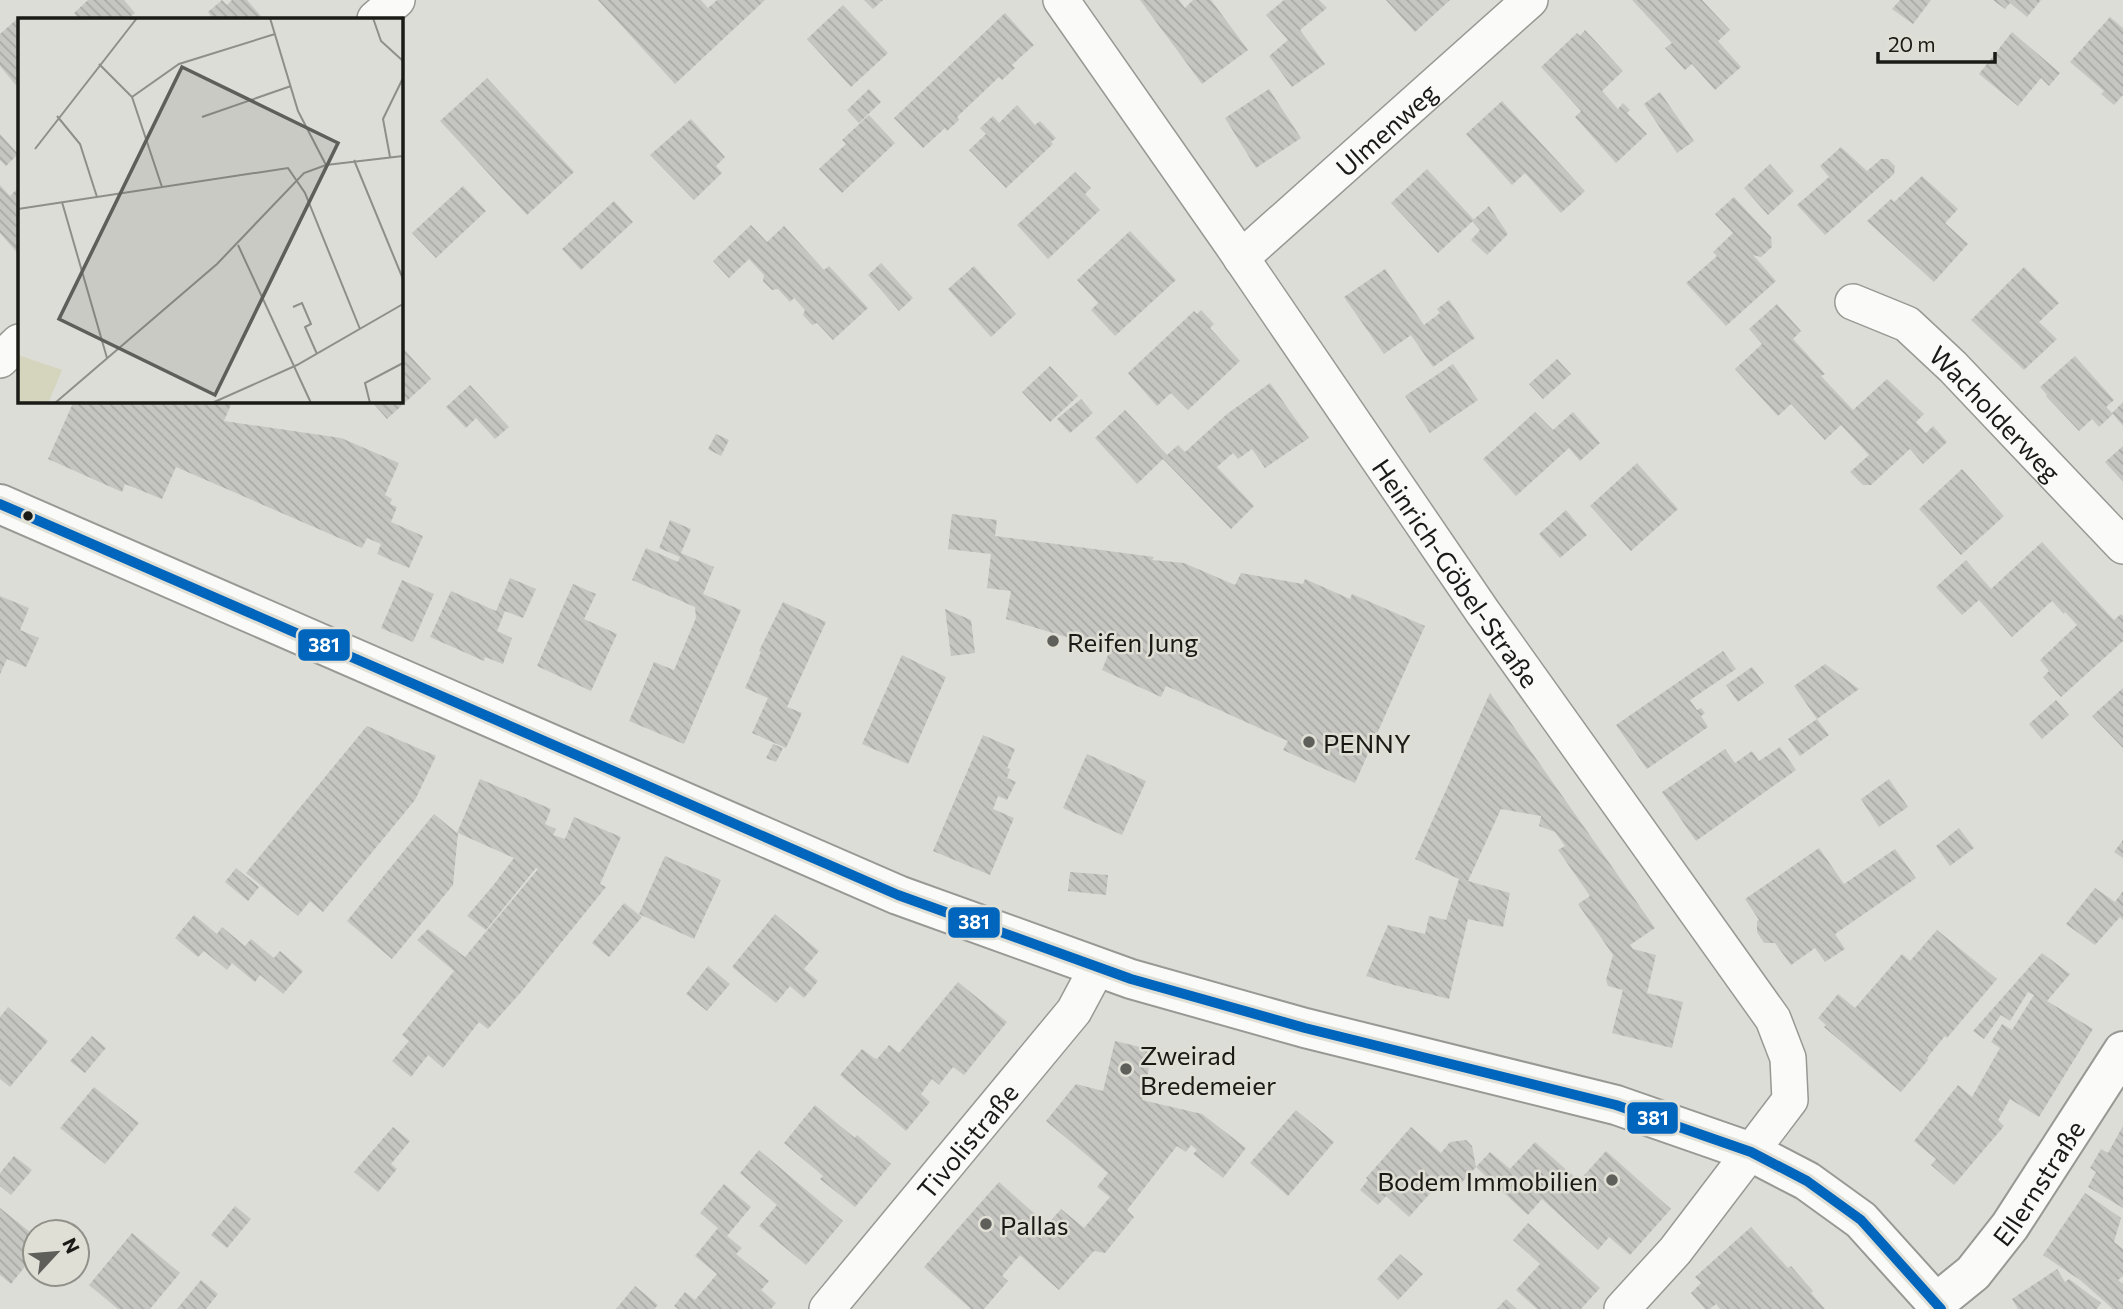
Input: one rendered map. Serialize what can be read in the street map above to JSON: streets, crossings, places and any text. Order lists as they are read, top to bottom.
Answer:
{
  "streets": {
    "street": [
      "Ulmenweg",
      "Wacholderweg",
      "Heinrich-Göbel-Straße",
      "Tivolistraße",
      "Ellernstraße"
    ]
  },
  "crossings": [
    ["Ulmenweg", "Heinrich-Göbel-Straße"]
  ],
  "places": [
    "Reifen Jung",
    "PENNY",
    "Zweirad Bredemeier",
    "Bodem Immobilien",
    "Pallas"
  ],
  "lines": ["transit line 381"],
  "scale_bar": "20 m",
  "north": "top right"
}
